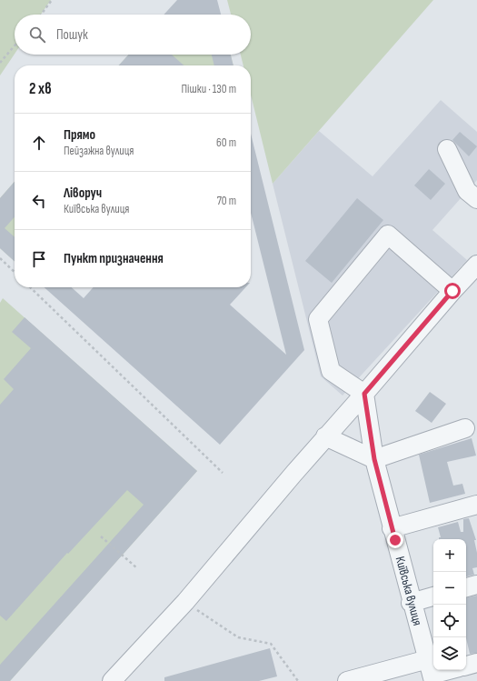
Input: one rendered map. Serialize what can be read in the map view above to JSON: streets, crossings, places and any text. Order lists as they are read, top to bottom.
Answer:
{
  "streets": {
    "street": ["Київська вулиця"]
  },
  "page": {
    "search": "Пошук",
    "heading": ["2 хв", "Пішки · 130 m"],
    "list": [
      ["Прямо", "Пейзажна вулиця", "60 m"],
      ["Ліворуч", "Київська вулиця", "70 m"],
      "Пункт призначення"
    ],
    "map_buttons": ["+", "−"]
  }
}
